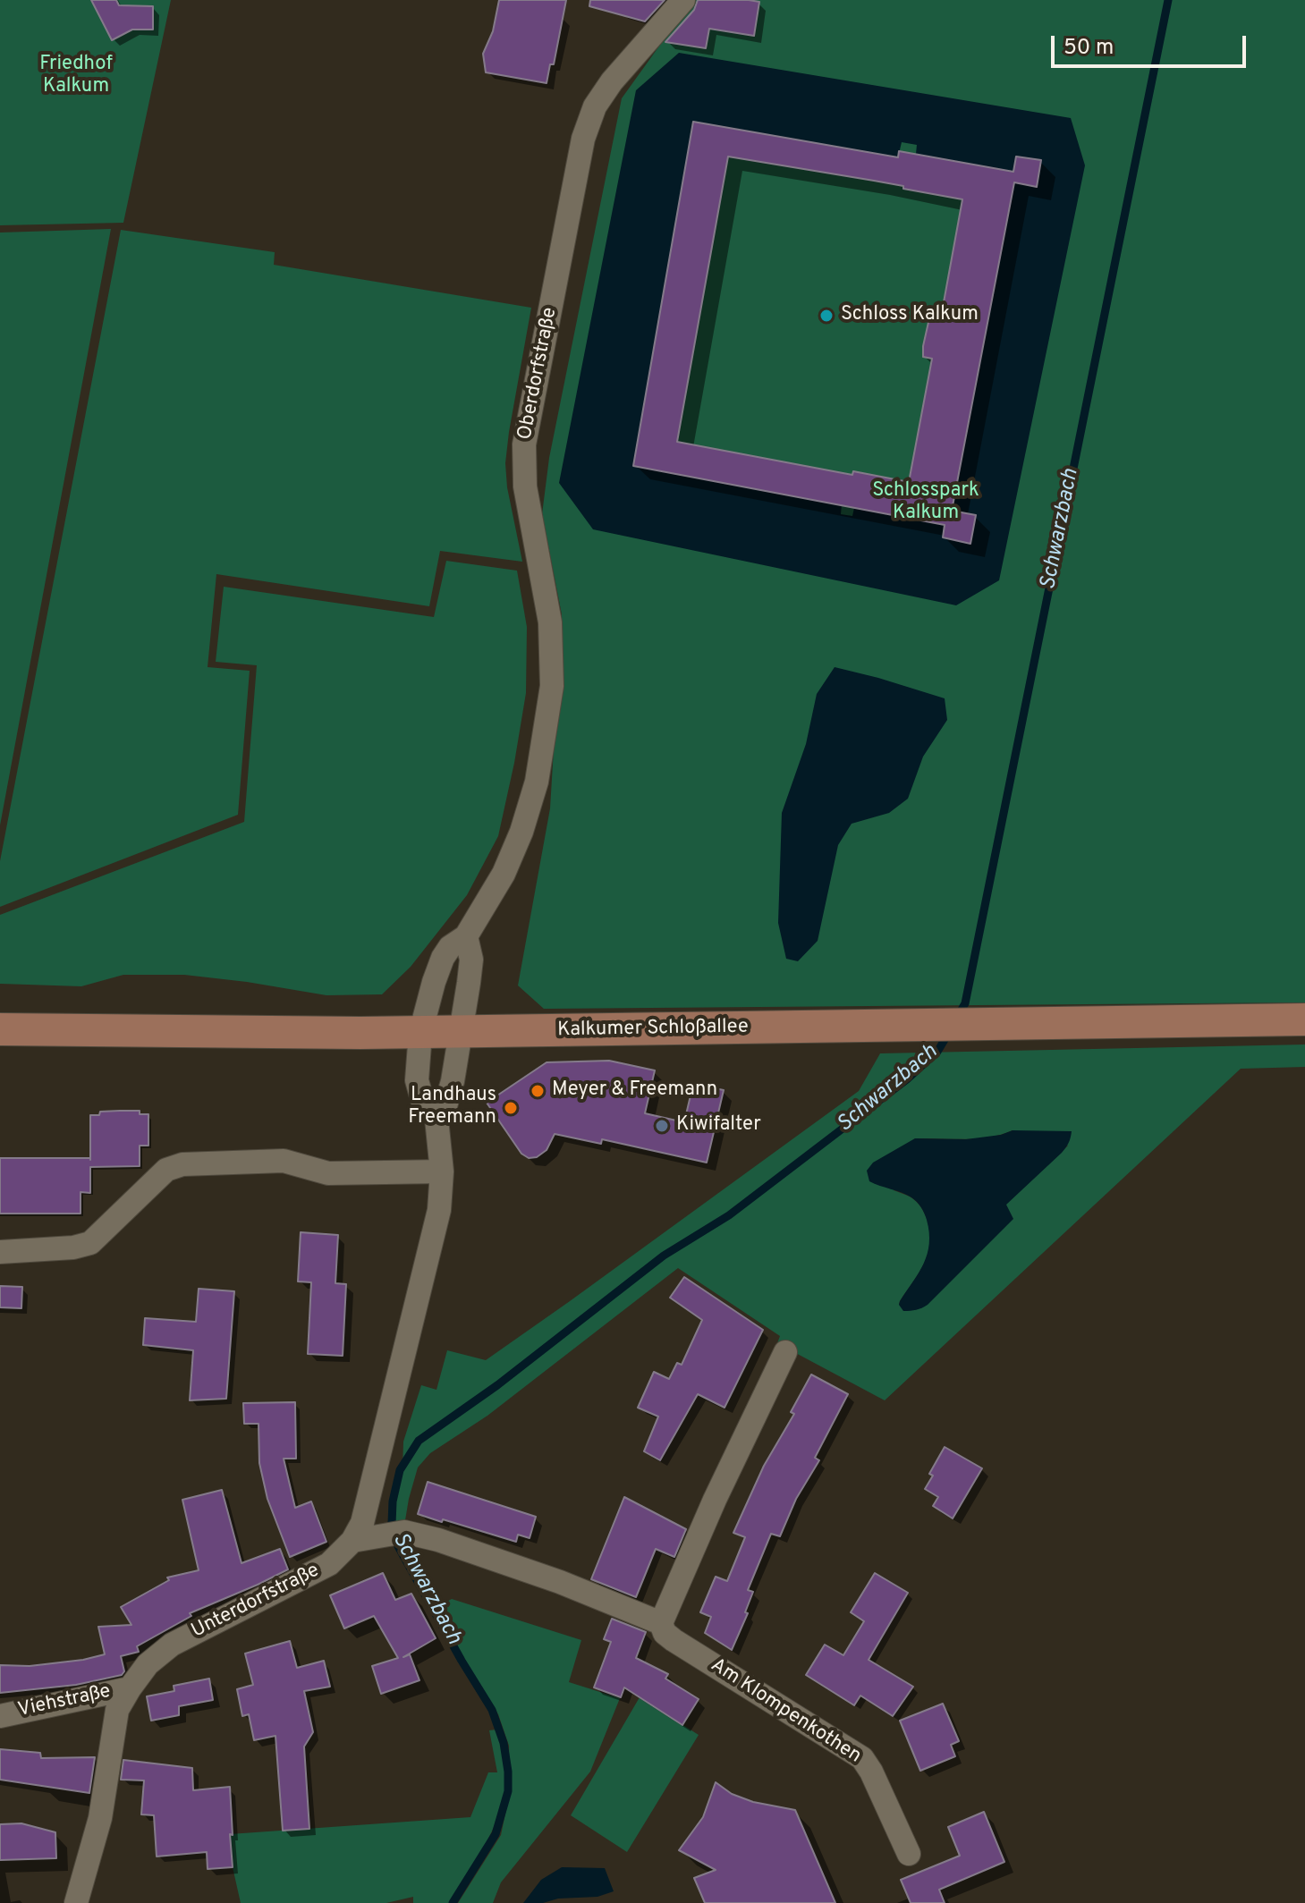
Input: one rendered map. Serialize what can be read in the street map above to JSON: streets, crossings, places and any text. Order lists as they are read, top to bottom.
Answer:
{
  "streets": {
    "main road": ["Kalkumer Schloßallee"],
    "street": [
      "Oberdorfstraße",
      "Unterdorfstraße",
      "Viehstraße",
      "Am Klompenkothen"
    ]
  },
  "crossings": [
    ["Oberdorfstraße", "Kalkumer Schloßallee"],
    ["Oberdorfstraße", "Unterdorfstraße"],
    ["Kalkumer Schloßallee", "Unterdorfstraße"],
    ["Unterdorfstraße", "Viehstraße"],
    ["Unterdorfstraße", "Am Klompenkothen"]
  ],
  "water": ["Schwarzbach"],
  "parks": ["Friedhof Kalkum", "Schlosspark Kalkum"],
  "places": [
    "Schloss Kalkum",
    "Meyer & Freemann",
    "Landhaus Freemann",
    "Kiwifalter"
  ],
  "scale_bar": "50 m"
}
